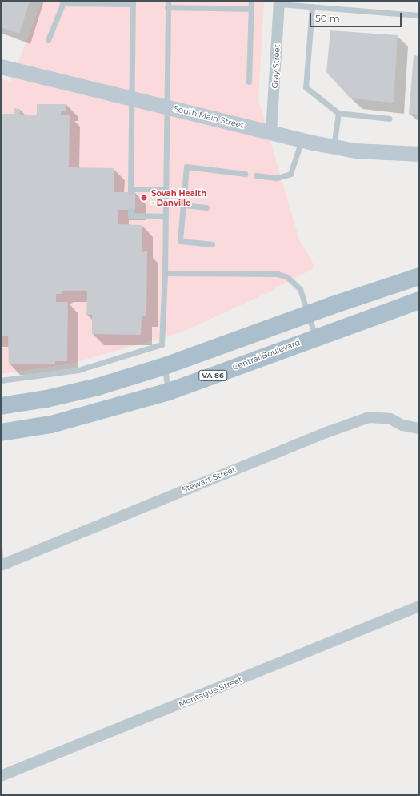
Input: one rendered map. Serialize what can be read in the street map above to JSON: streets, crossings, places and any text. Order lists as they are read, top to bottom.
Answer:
{
  "streets": {
    "main road": ["Central Boulevard", "VA 86"],
    "street": [
      "Gray Street",
      "South Main Street",
      "Stewart Street",
      "Montague Street"
    ]
  },
  "crossings": [
    ["Gray Street", "South Main Street"]
  ],
  "places": ["Sovah Health - Danville"],
  "scale_bar": "50 m"
}
